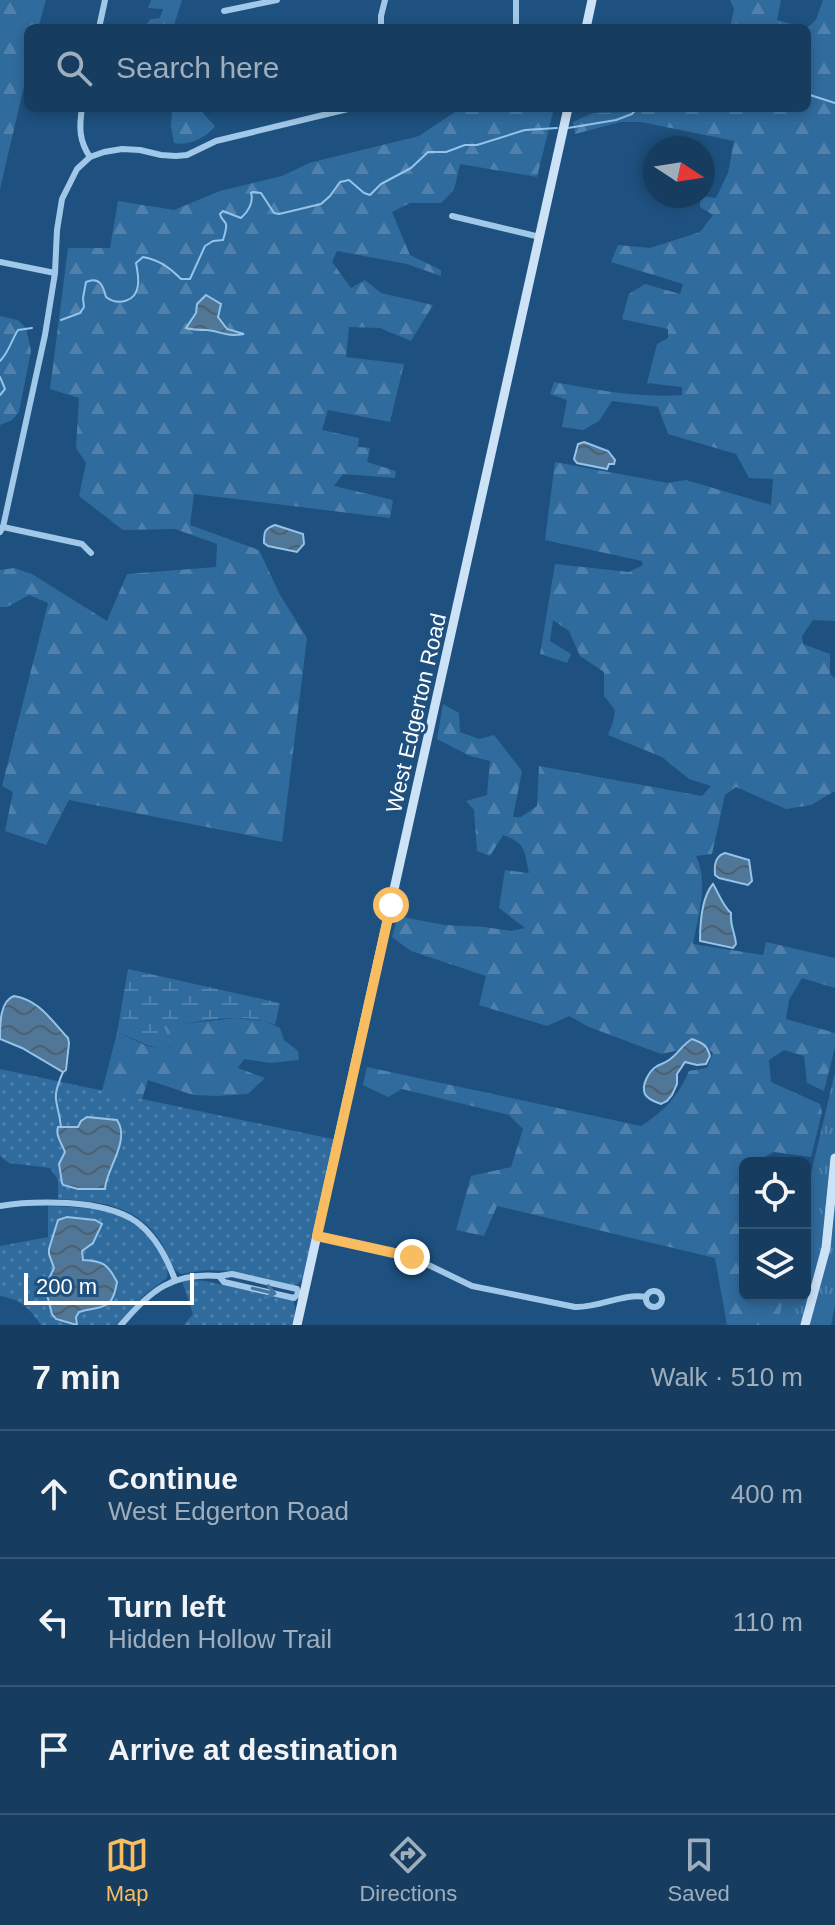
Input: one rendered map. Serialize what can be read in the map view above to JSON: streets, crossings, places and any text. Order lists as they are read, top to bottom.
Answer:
{
  "streets": {
    "street": ["West Edgerton Road"]
  },
  "scale_bar": "200 m",
  "north": "right",
  "page": {
    "search": "Search here",
    "scale": "200 m",
    "heading": ["7 min", "Walk · 510 m"],
    "list": [
      ["Continue", "West Edgerton Road", "400 m"],
      ["Turn left", "Hidden Hollow Trail", "110 m"],
      "Arrive at destination"
    ],
    "nav": ["Map", "Directions", "Saved"]
  }
}
